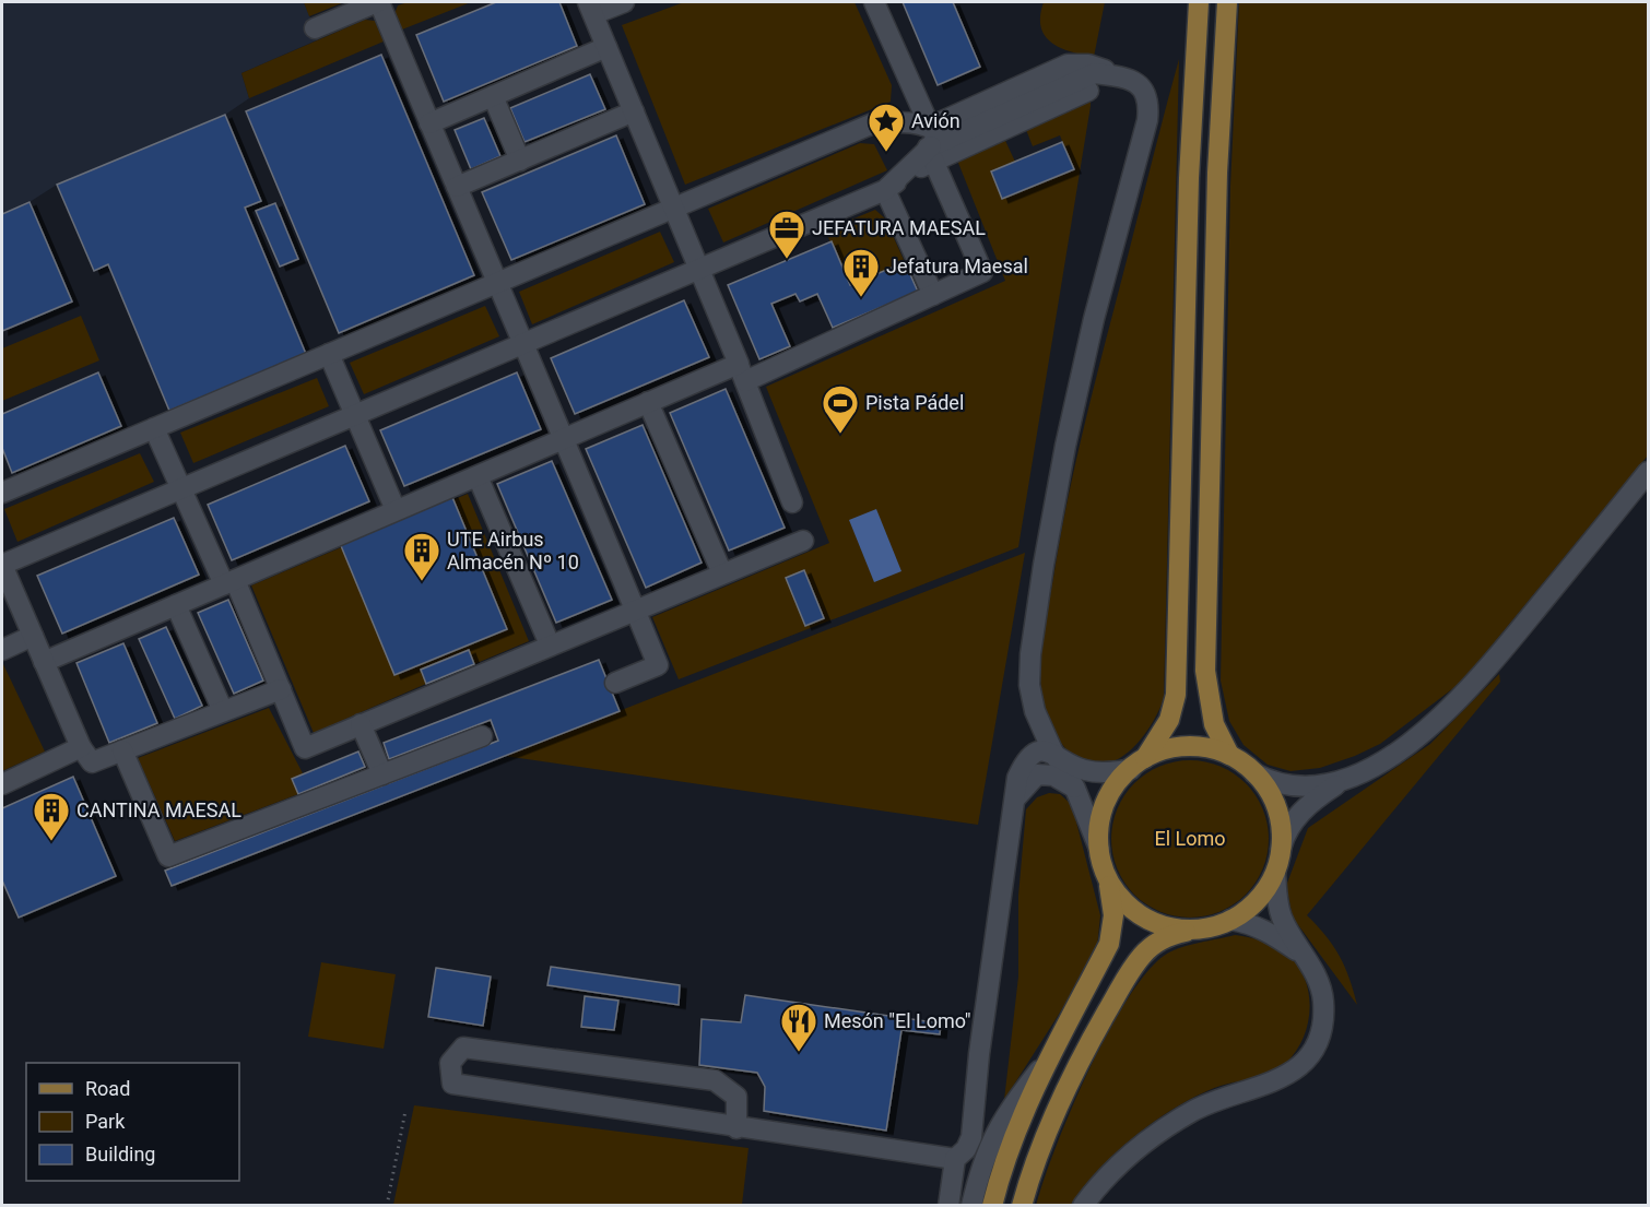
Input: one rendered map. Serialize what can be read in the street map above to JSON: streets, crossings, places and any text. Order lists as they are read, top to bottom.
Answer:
{
  "parks": ["El Lomo"],
  "places": {
    "place": ["Avión"],
    "office": ["JEFATURA MAESAL"],
    "building": ["Jefatura Maesal", "UTE Airbus Almacén Nº 10", "CANTINA MAESAL"],
    "sports": ["Pista Pádel"],
    "restaurant": ["Mesón \"El Lomo\""]
  },
  "legend": ["Road", "Park", "Building"]
}
